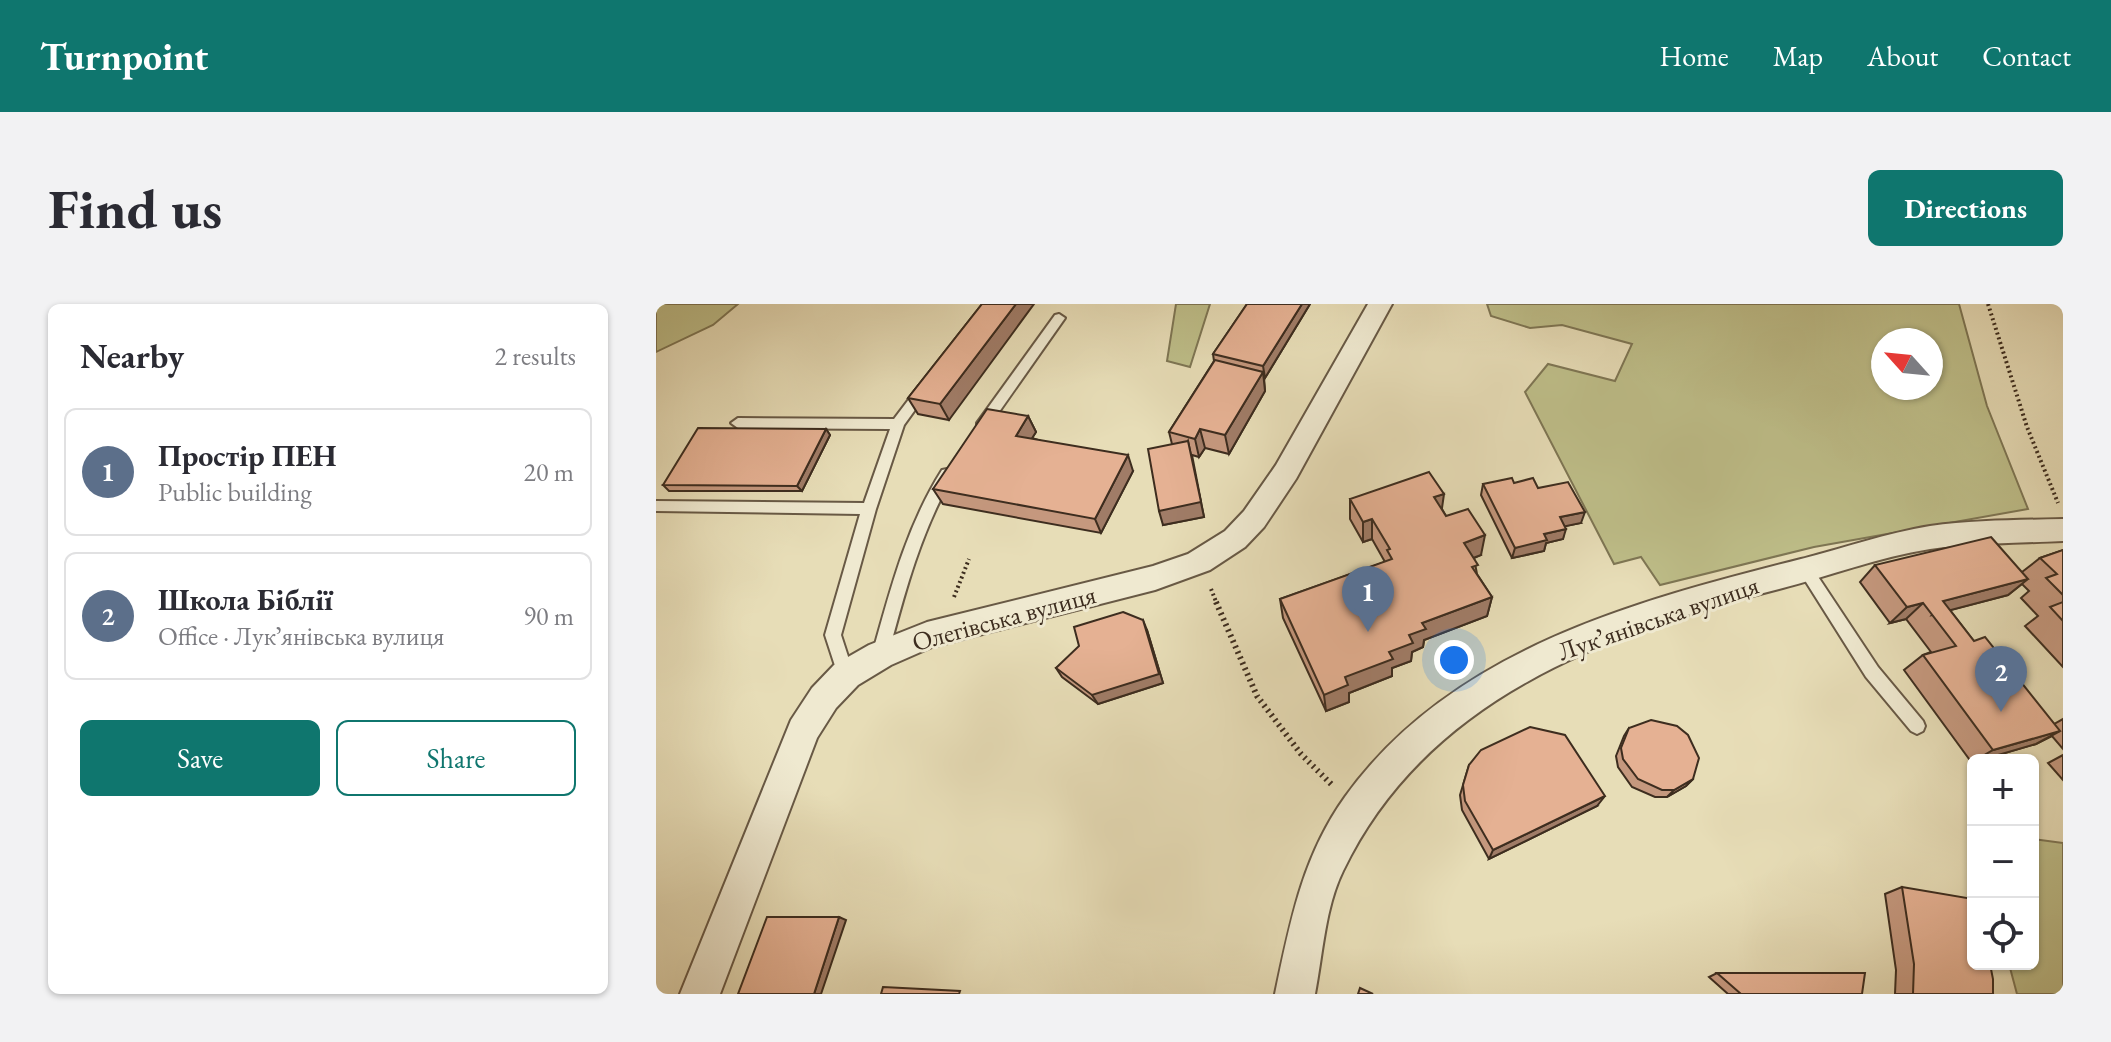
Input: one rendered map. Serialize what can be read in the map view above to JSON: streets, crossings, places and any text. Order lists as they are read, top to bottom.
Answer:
{
  "streets": {
    "street": ["Олегівська вулиця", "Лукʼянівська вулиця"]
  },
  "north": "top left",
  "page": {
    "header": "Turnpoint",
    "nav": [
      "Home",
      "Map",
      "About",
      "Contact"
    ],
    "buttons": [
      "Directions",
      ["Save", "Share"]
    ],
    "title": "Find us",
    "heading": ["Nearby", "2 results"],
    "list": [
      {
        "mark": "1",
        "name": "Простір ПЕН",
        "note": "Public building",
        "value": "20 m"
      },
      {
        "mark": "2",
        "name": "Школа Біблії",
        "note": "Office · Лукʼянівська вулиця",
        "value": "90 m"
      }
    ],
    "pins": ["1", "2"],
    "map_buttons": ["+", "−"]
  }
}
